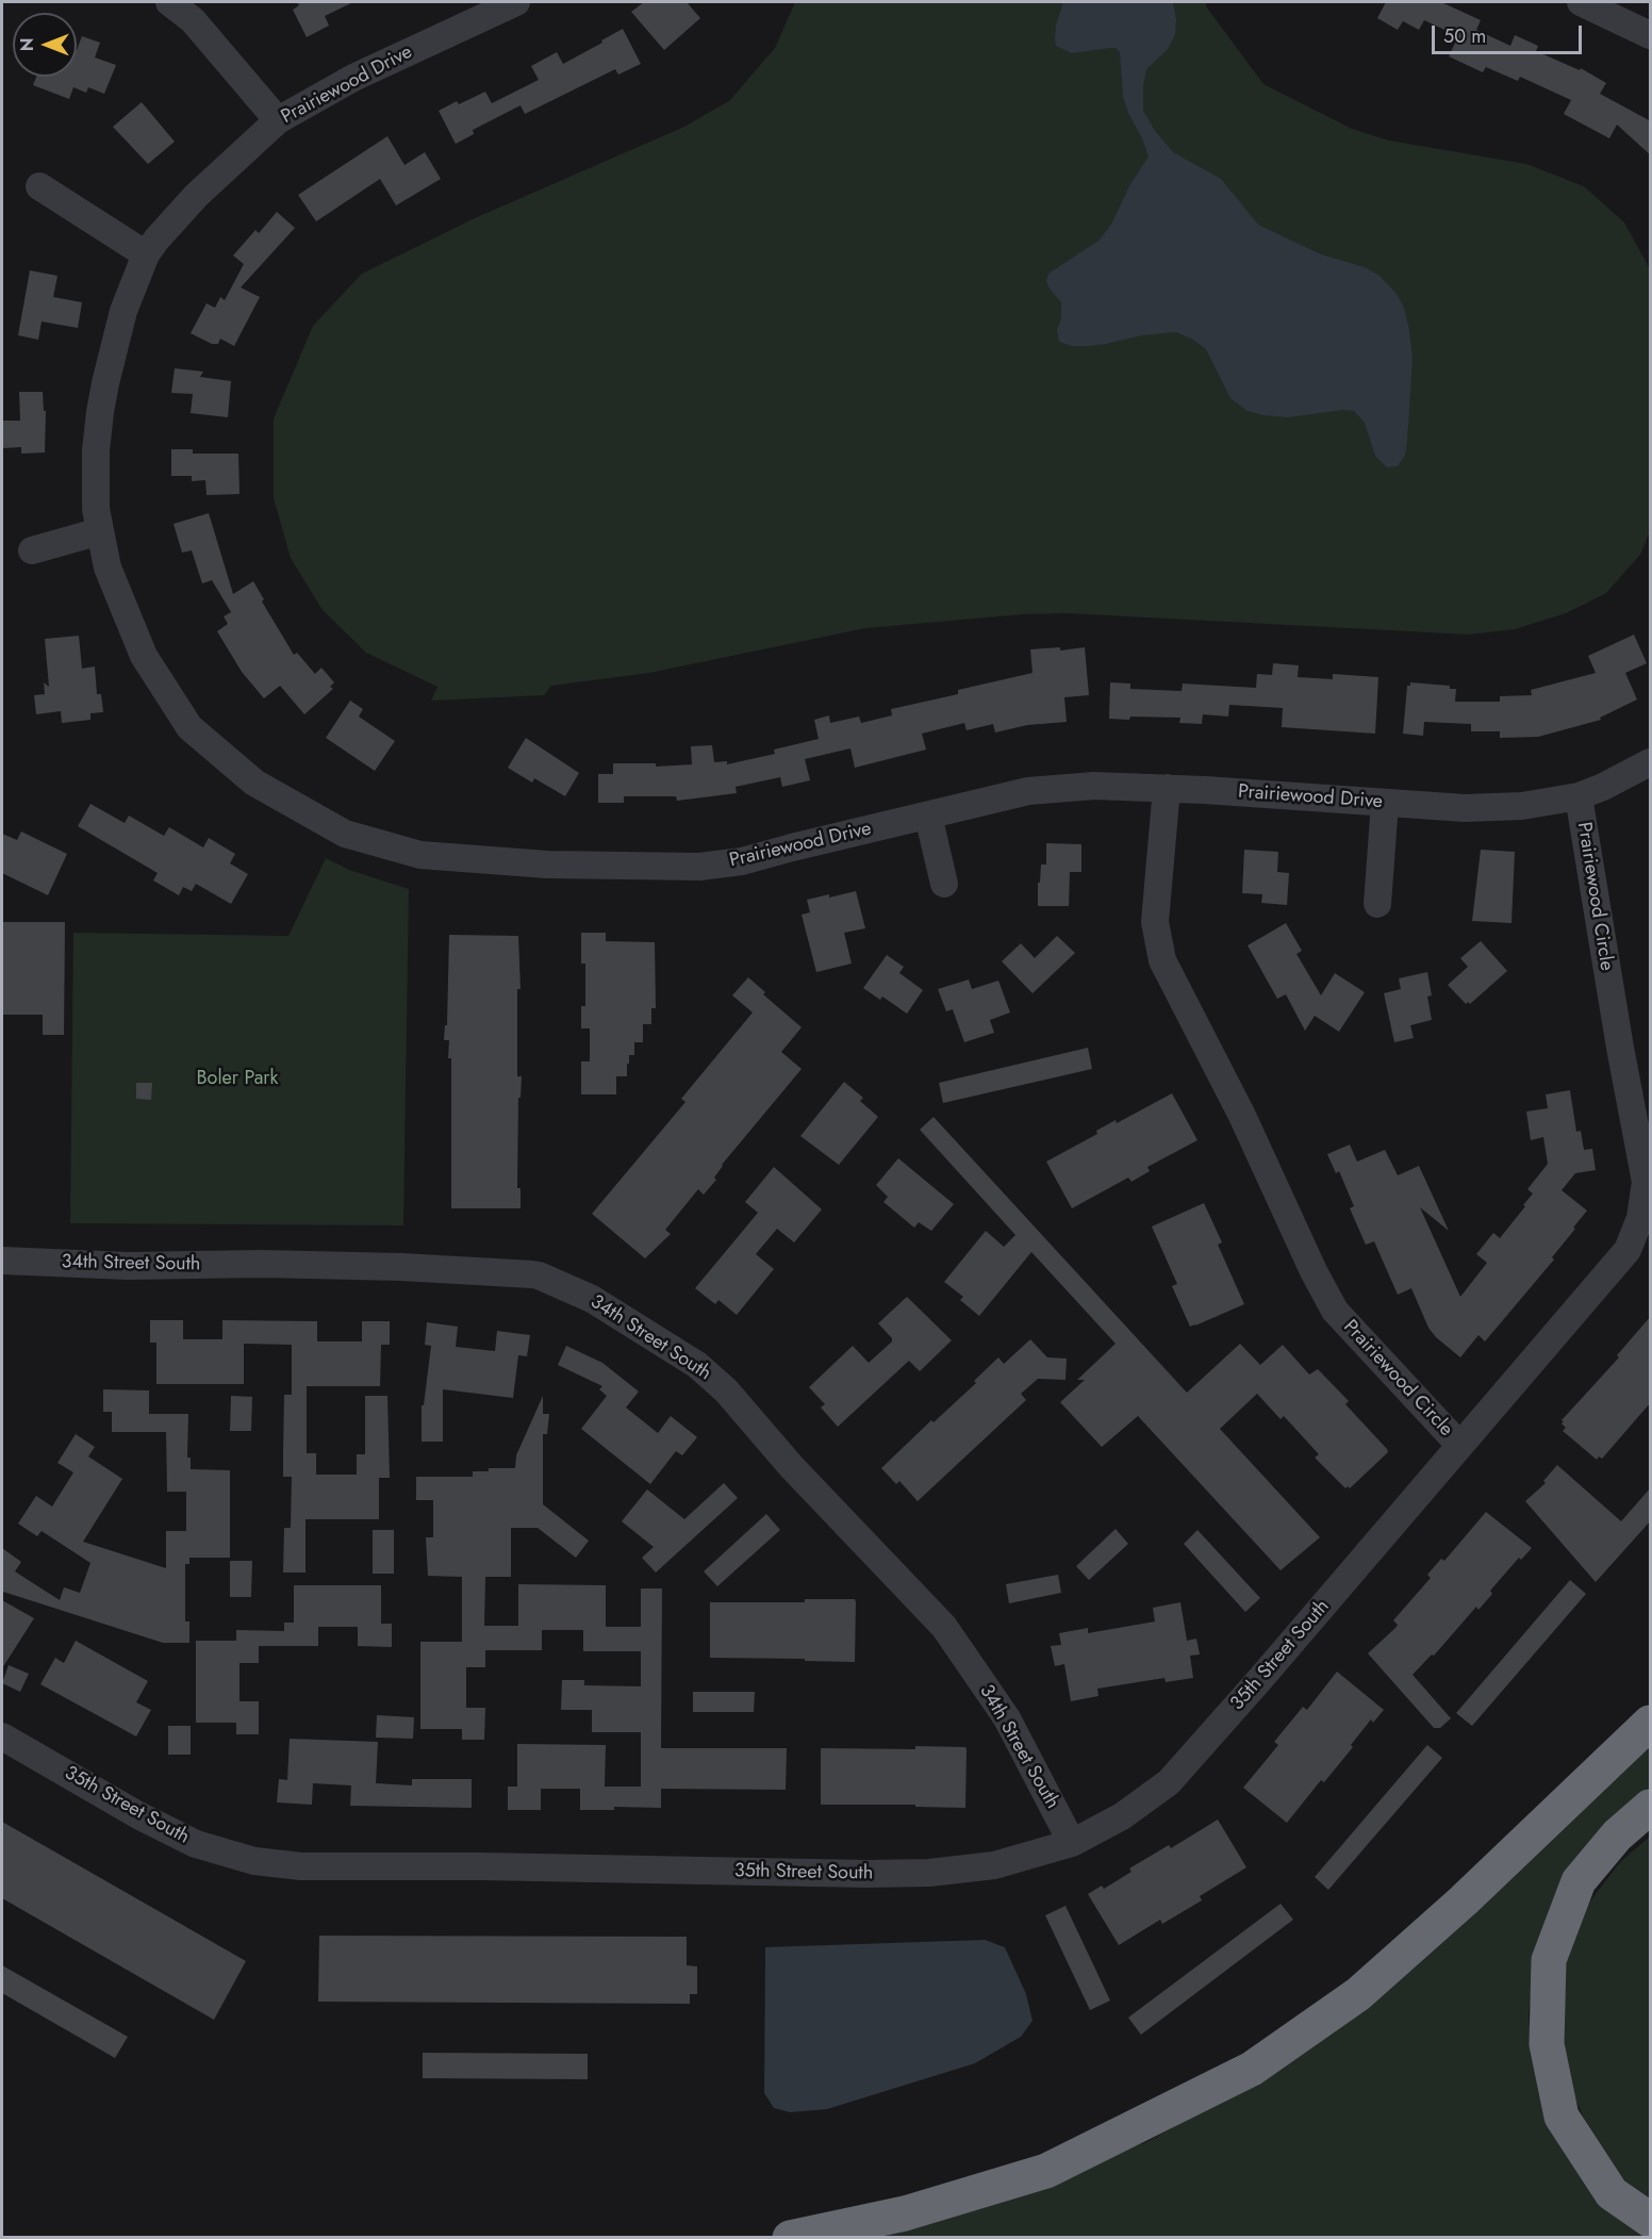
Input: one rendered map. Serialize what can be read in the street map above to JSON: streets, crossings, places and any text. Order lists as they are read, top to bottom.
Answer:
{
  "streets": {
    "street": [
      "Prairiewood Drive",
      "Prairiewood Circle",
      "34th Street South",
      "35th Street South"
    ]
  },
  "crossings": [
    ["Prairiewood Drive", "Prairiewood Circle"],
    ["Prairiewood Circle", "35th Street South"],
    ["34th Street South", "35th Street South"]
  ],
  "parks": ["Boler Park"],
  "scale_bar": "50 m",
  "north": "left"
}
